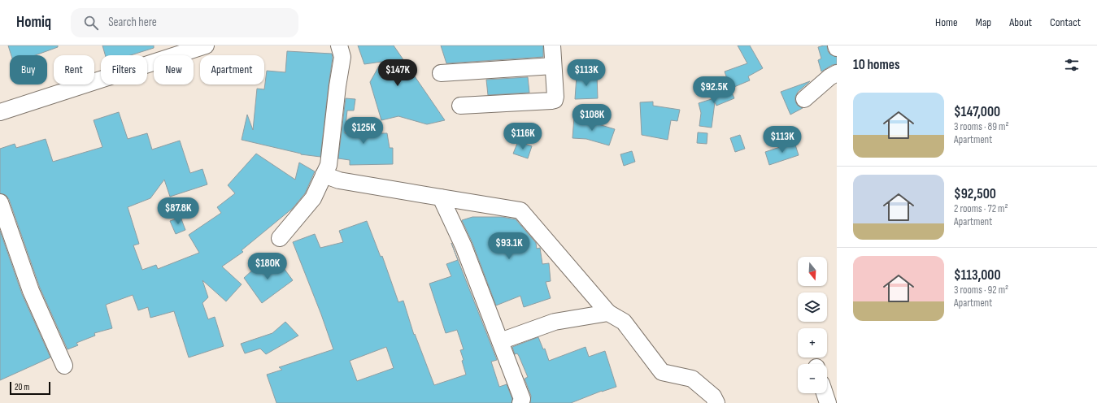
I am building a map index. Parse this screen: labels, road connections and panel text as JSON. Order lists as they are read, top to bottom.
{
  "scale_bar": "20 m",
  "north": "bottom",
  "page": {
    "header": "Homiq",
    "search": "Search here",
    "nav": [
      "Home",
      "Map",
      "About",
      "Contact"
    ],
    "heading": "10 homes",
    "chip": [
      "Buy",
      "Rent",
      "Filters",
      "New",
      "Apartment"
    ],
    "price": [
      "$147K",
      "$113K",
      "$92.5K",
      "$108K",
      "$125K",
      "$116K",
      "$113K",
      "$87.8K",
      "$93.1K",
      "$180K"
    ],
    "list": [
      {
        "name": "$147,000",
        "note": "3 rooms · 89 m² · Apartment"
      },
      {
        "name": "$92,500",
        "note": "2 rooms · 72 m² · Apartment"
      },
      {
        "name": "$113,000",
        "note": "3 rooms · 92 m² · Apartment"
      }
    ],
    "map_buttons": ["+", "−"],
    "scale": "20 m"
  }
}
